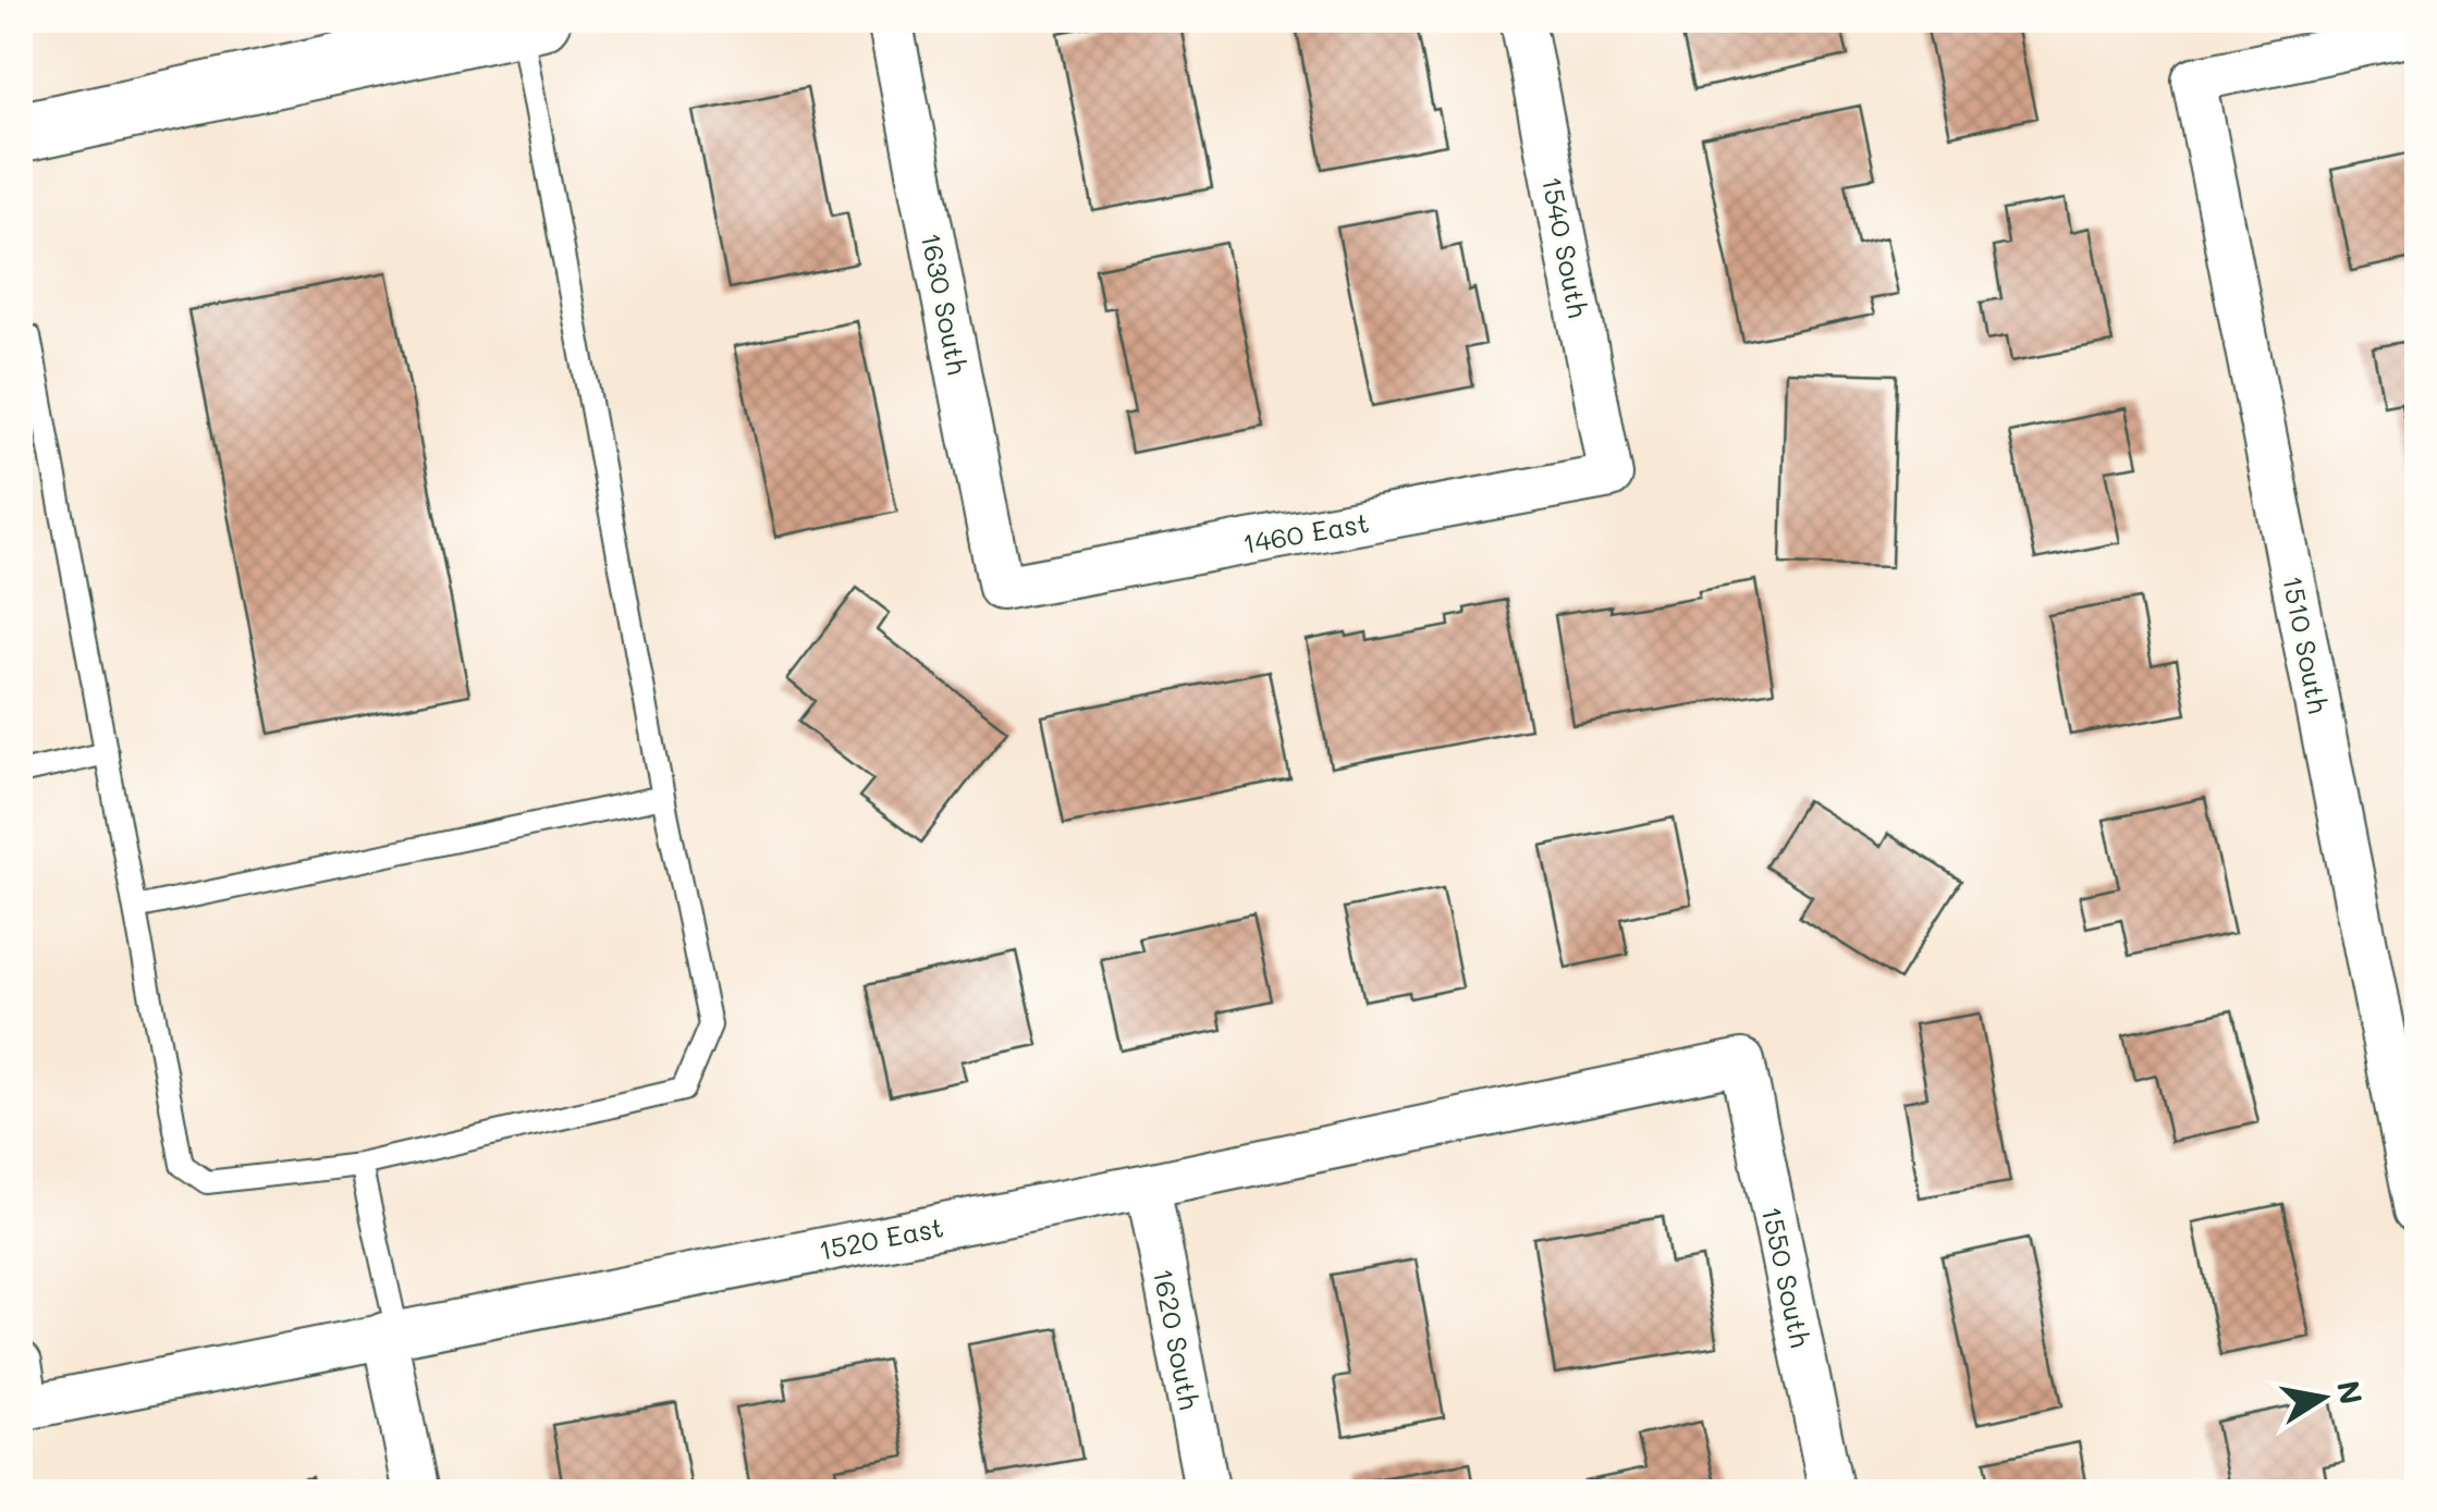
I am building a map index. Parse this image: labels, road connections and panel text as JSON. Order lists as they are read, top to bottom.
{
  "streets": {
    "street": [
      "1540 South",
      "1630 South",
      "1460 East",
      "1510 South",
      "1520 East",
      "1550 South",
      "1620 South"
    ]
  },
  "crossings": [
    ["1540 South", "1460 East"],
    ["1630 South", "1460 East"],
    ["1520 East", "1550 South"],
    ["1520 East", "1620 South"]
  ],
  "north": "right"
}
